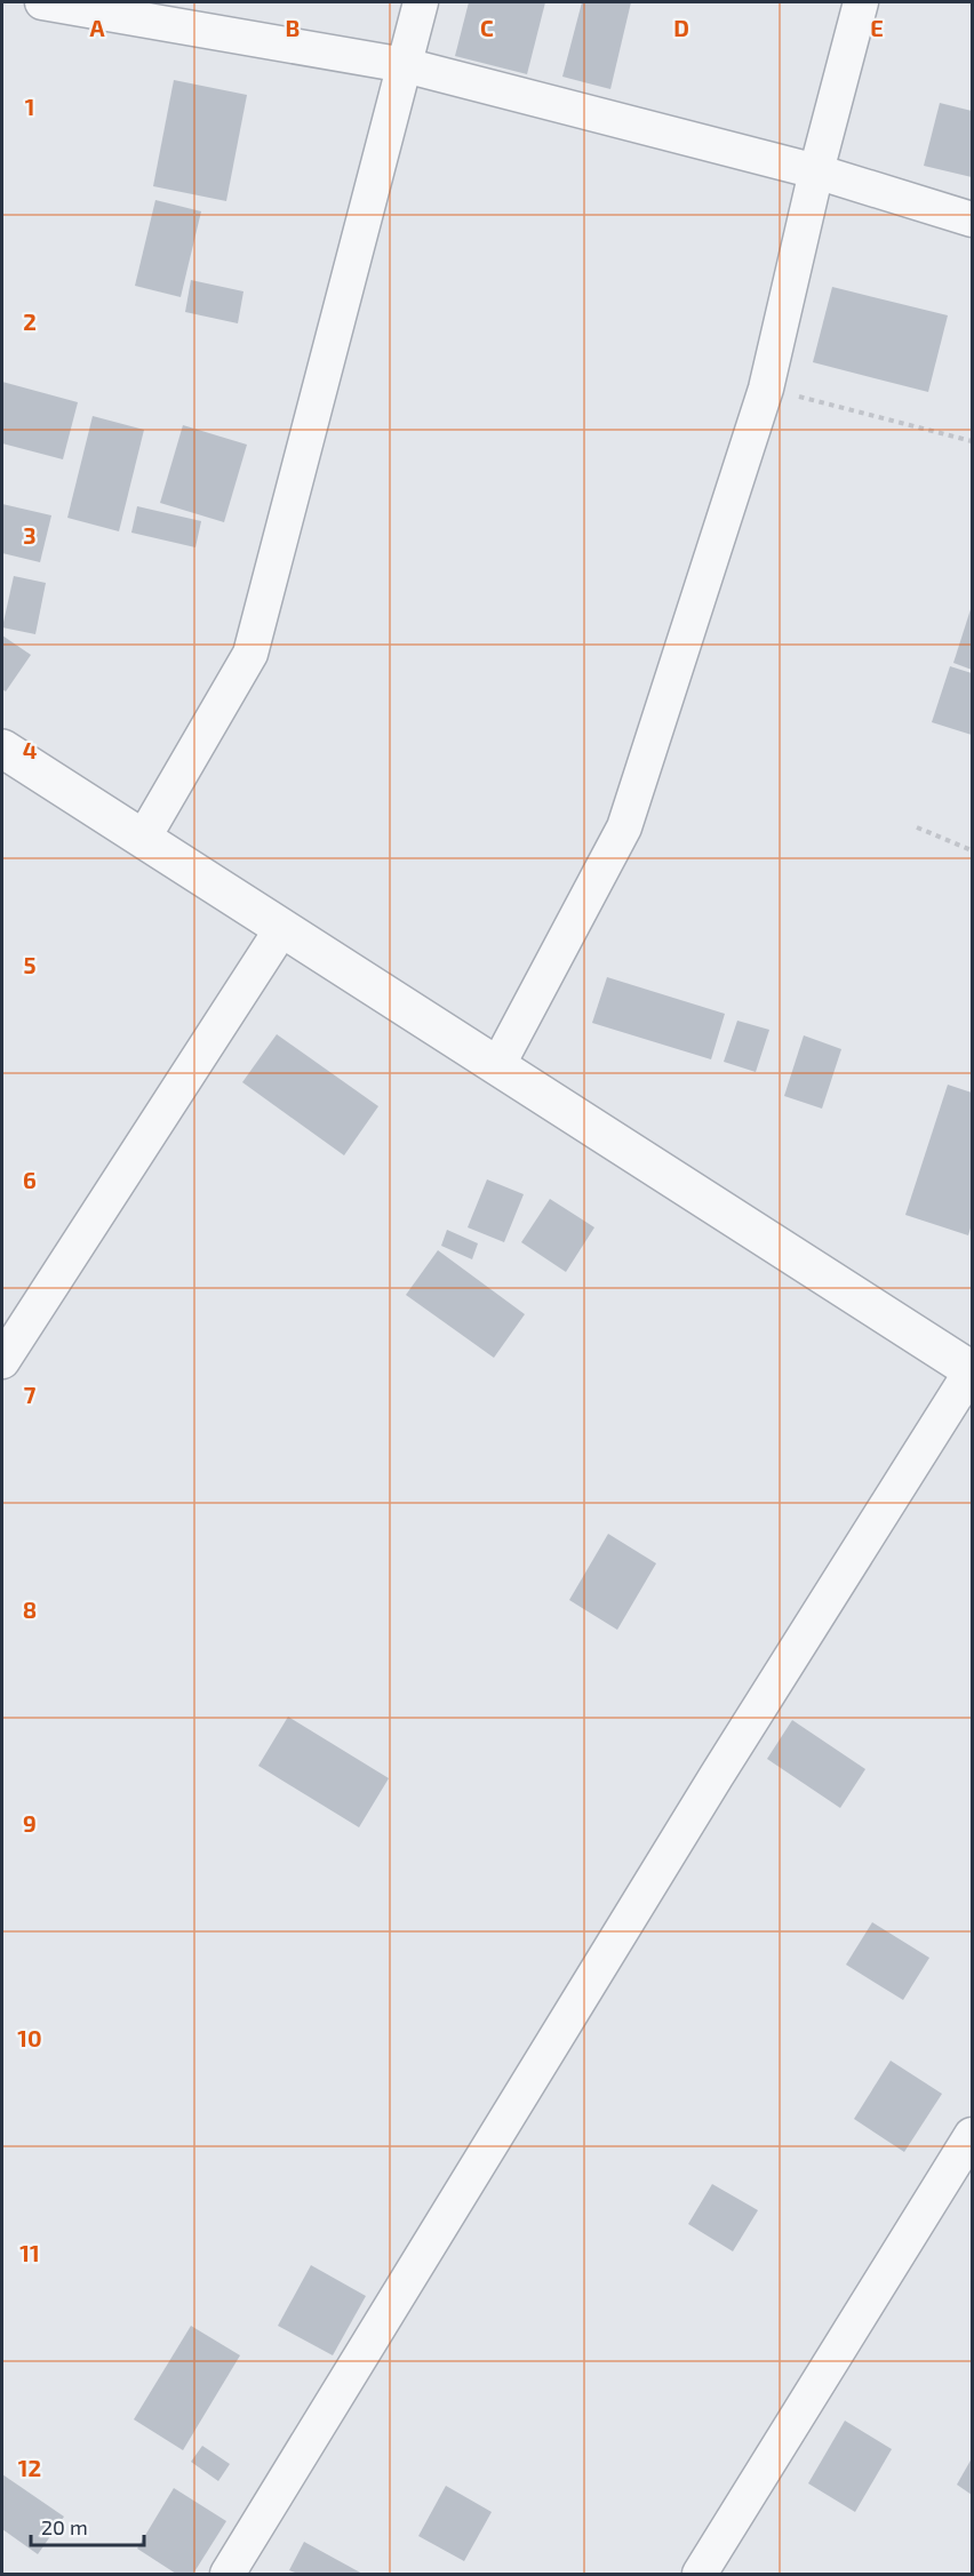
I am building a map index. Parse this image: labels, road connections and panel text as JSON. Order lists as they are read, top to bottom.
{
  "scale_bar": "20 m",
  "grid": {
    "columns": [
      "A",
      "B",
      "C",
      "D",
      "E"
    ],
    "rows": [
      "1",
      "2",
      "3",
      "4",
      "5",
      "6",
      "7",
      "8",
      "9",
      "10",
      "11",
      "12"
    ]
  }
}
